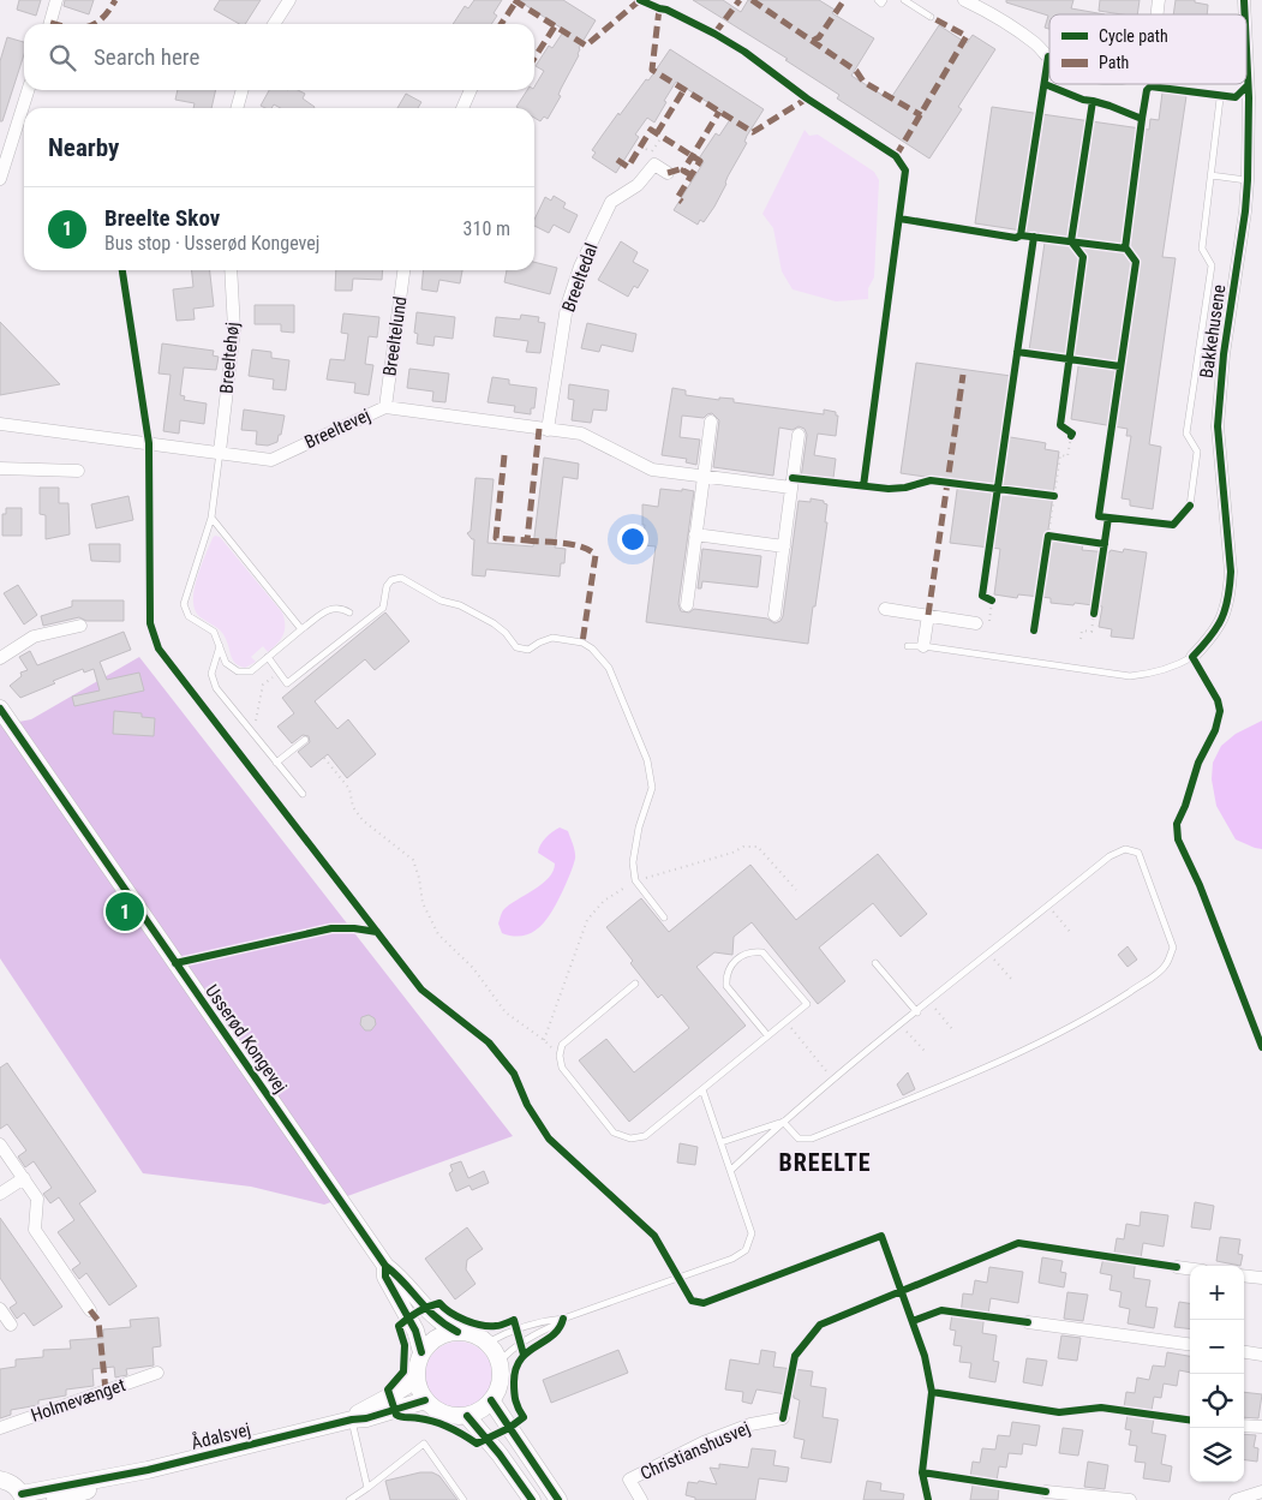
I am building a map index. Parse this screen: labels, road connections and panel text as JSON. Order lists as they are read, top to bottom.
{
  "streets": {
    "main road": ["Usserød Kongevej", "Ådalsvej"],
    "street": [
      "Breeltedal",
      "Bakkehusene",
      "Breeltelund",
      "Breeltehøj",
      "Breeltevej",
      "Holmevænget",
      "Christianshusvej"
    ]
  },
  "crossings": [
    ["Breeltedal", "Breeltevej"],
    ["Breeltelund", "Breeltevej"],
    ["Breeltehøj", "Breeltevej"],
    ["Usserød Kongevej", "Ådalsvej"]
  ],
  "districts": ["BREELTE"],
  "legend": ["Cycle path", "Path"],
  "page": {
    "search": "Search here",
    "heading": "Nearby",
    "list": [
      {
        "mark": "1",
        "name": "Breelte Skov",
        "note": "Bus stop · Usserød Kongevej",
        "value": "310 m"
      }
    ],
    "pins": "1",
    "map_buttons": ["+", "−"]
  }
}
